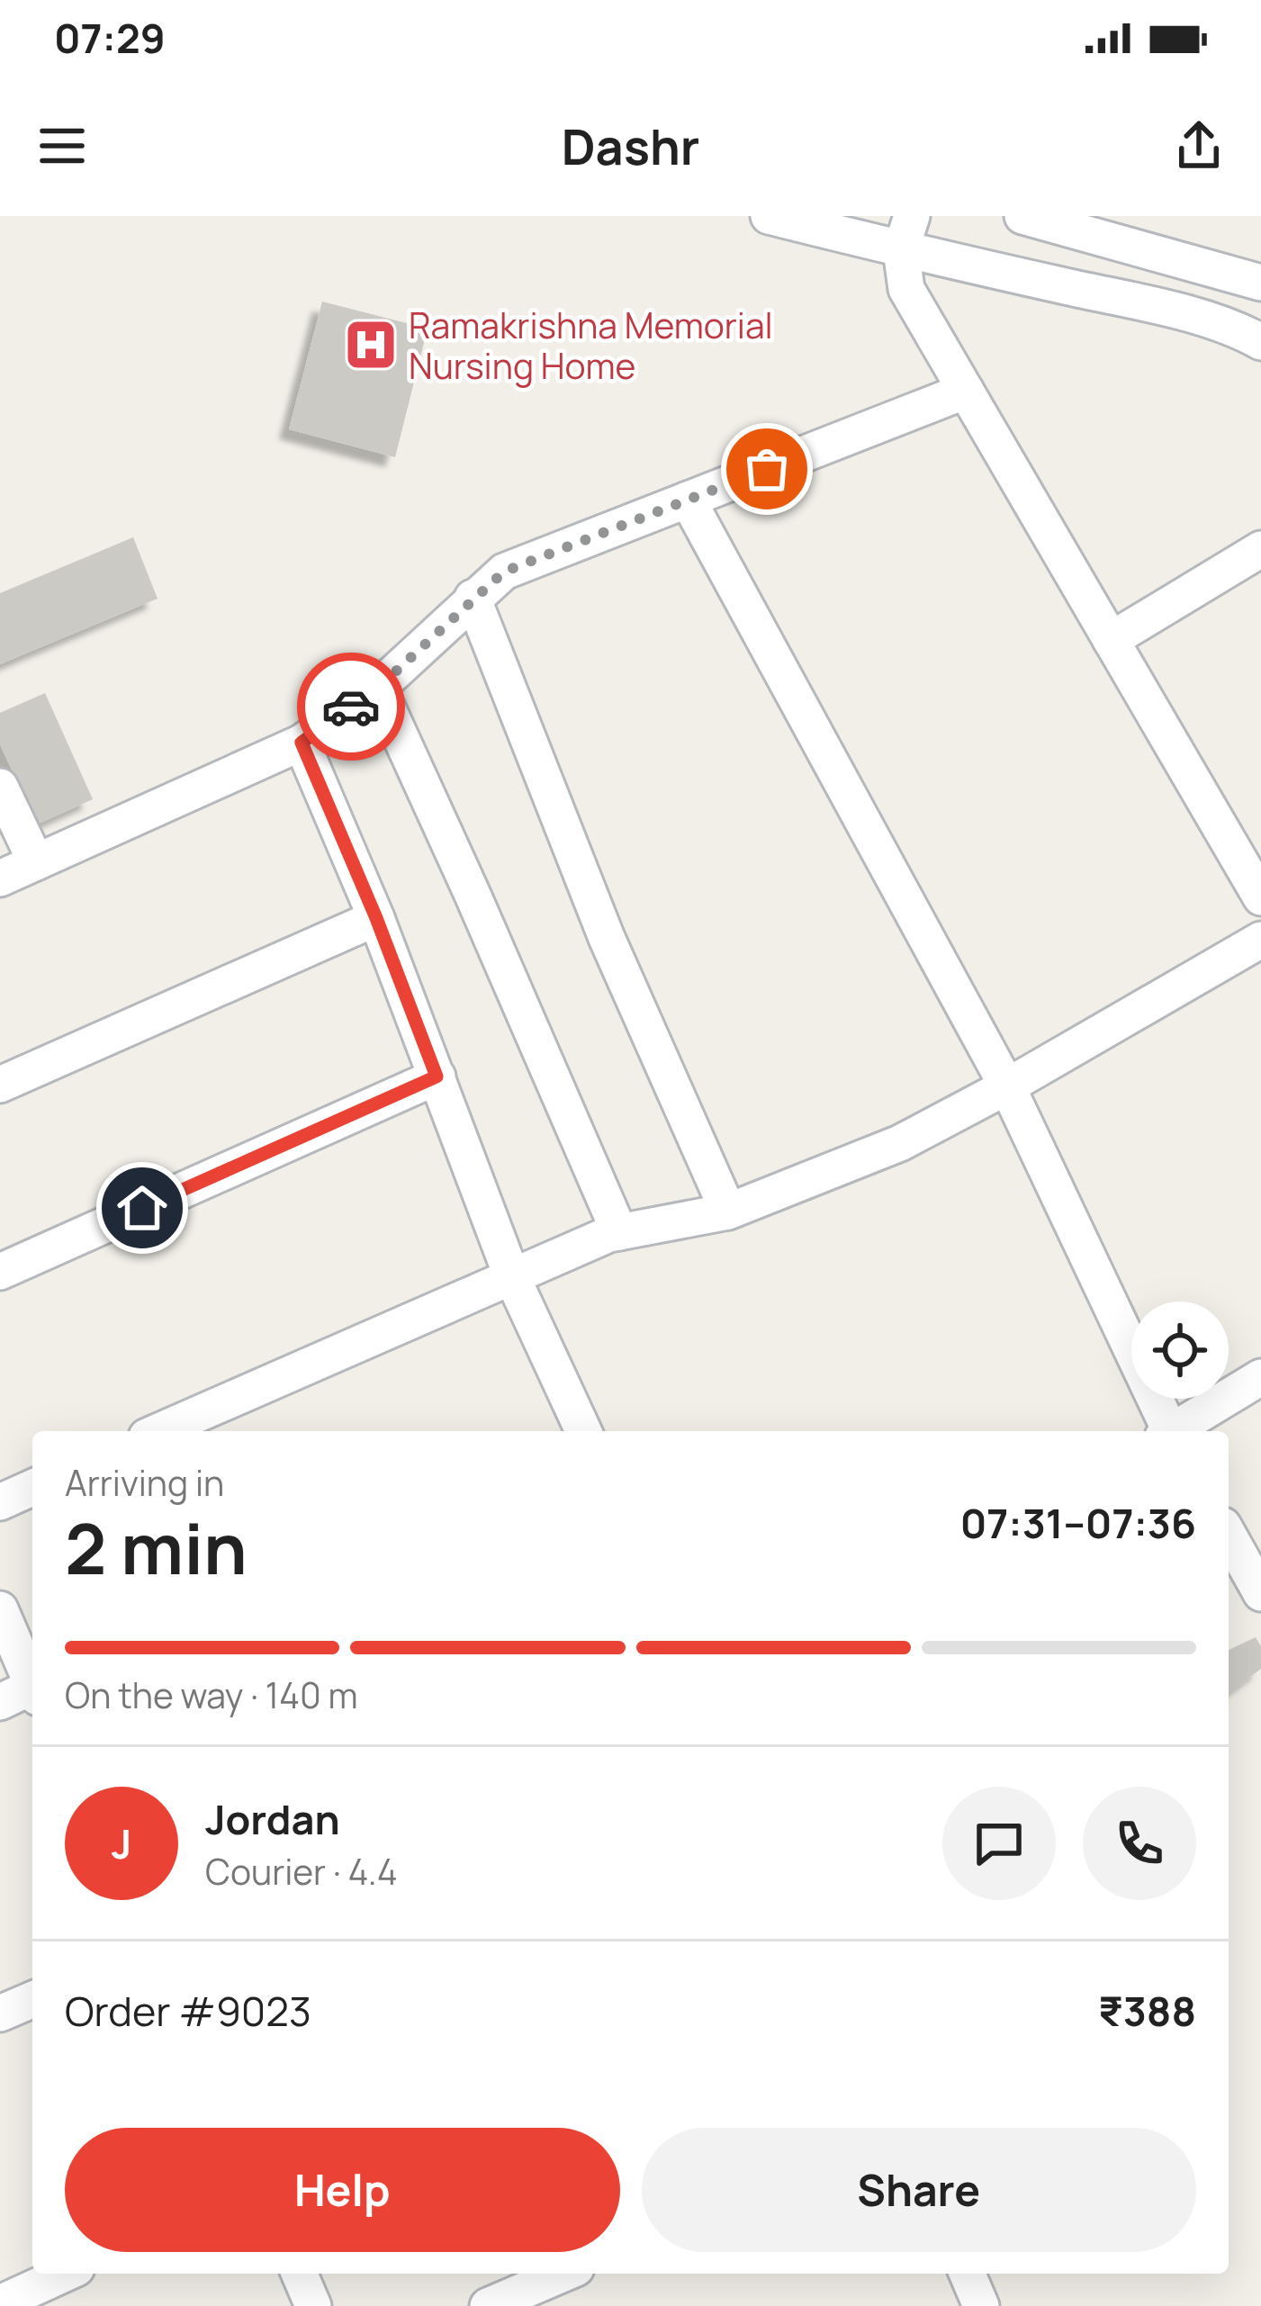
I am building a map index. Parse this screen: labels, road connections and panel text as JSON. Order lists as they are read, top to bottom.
{
  "places": {
    "hospital": ["Ramakrishna Memorial Nursing Home"]
  },
  "page": {
    "status": "07:29",
    "header": "Dashr",
    "heading": ["2 min", "Arriving in", "07:31–07:36"],
    "panel": [
      "Jordan",
      "Courier · 4.4",
      "Order #9023",
      "₹388"
    ],
    "bar": "On the way · 140 m",
    "round": "J",
    "buttons": ["Help", "Share"]
  }
}
